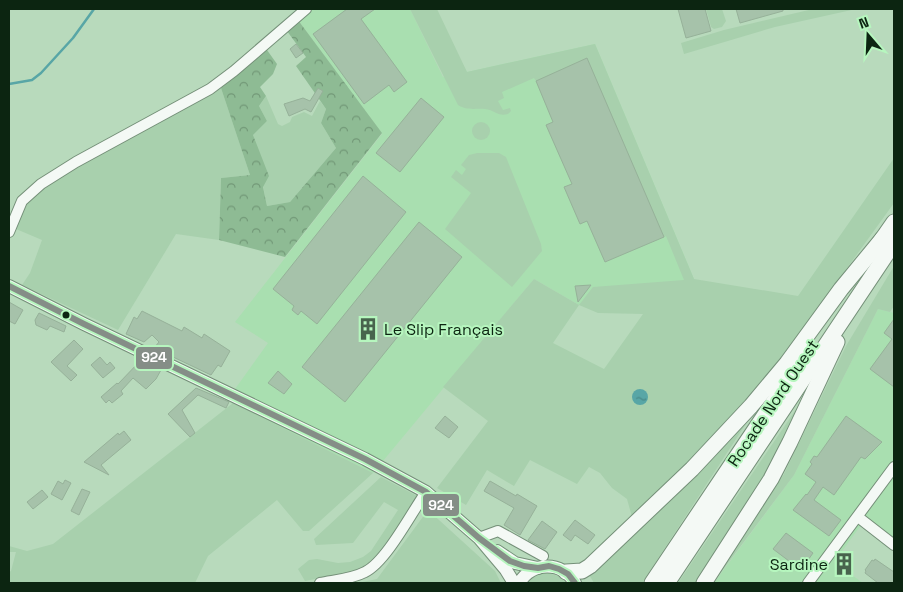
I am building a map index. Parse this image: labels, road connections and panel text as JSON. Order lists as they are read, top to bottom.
{
  "streets": {
    "highway": ["Rocade Nord Ouest"]
  },
  "places": {
    "building": ["Le Slip Français", "Sardine"]
  },
  "lines": ["transit line 924"],
  "north": "top"
}
